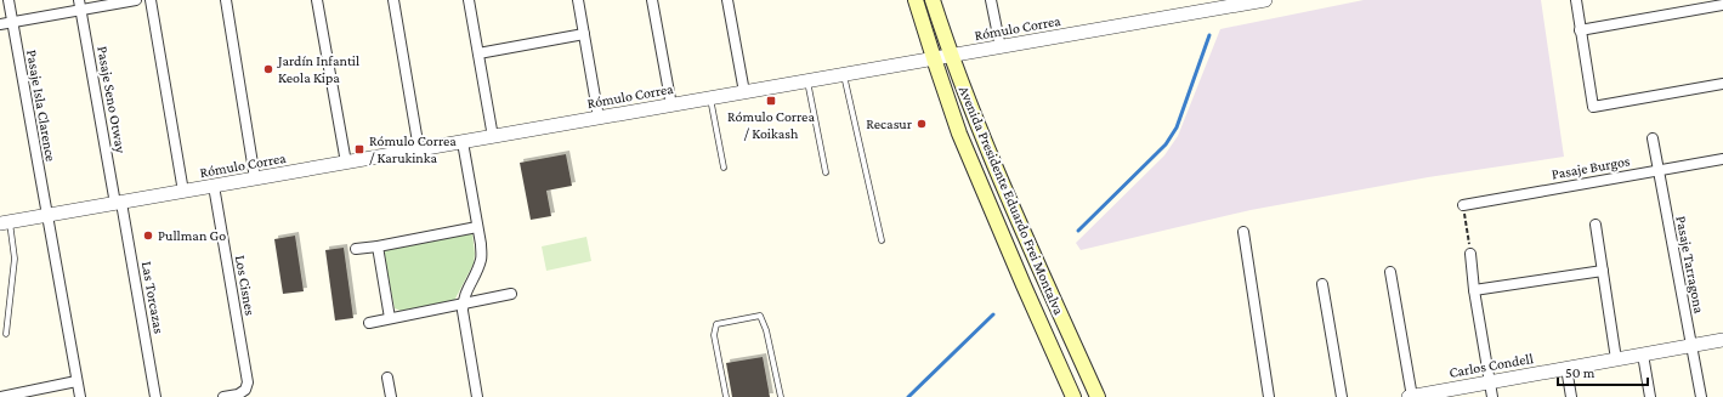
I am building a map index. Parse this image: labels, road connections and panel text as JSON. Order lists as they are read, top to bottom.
{
  "streets": {
    "main road": ["Avenida Presidente Eduardo Frei Montalva"],
    "street": [
      "Rómulo Correa",
      "Pasaje Seno Otway",
      "Pasaje Isla Clarence",
      "Pasaje Burgos",
      "Pasaje Tarragona",
      "Los Cisnes",
      "Las Torcazas",
      "Carlos Condell"
    ]
  },
  "crossings": [
    ["Rómulo Correa", "Pasaje Seno Otway"],
    ["Rómulo Correa", "Pasaje Isla Clarence"],
    ["Rómulo Correa", "Avenida Presidente Eduardo Frei Montalva"],
    ["Rómulo Correa", "Los Cisnes"],
    ["Rómulo Correa", "Las Torcazas"],
    ["Pasaje Seno Otway", "Las Torcazas"],
    ["Pasaje Burgos", "Pasaje Tarragona"],
    ["Pasaje Tarragona", "Carlos Condell"]
  ],
  "places": {
    "other": ["Jardín Infantil Keola Kipa", "Recasur", "Pullman Go"],
    "transit": ["Rómulo Correa / Koikash", "Rómulo Correa / Karukinka"]
  },
  "scale_bar": "50 m"
}
